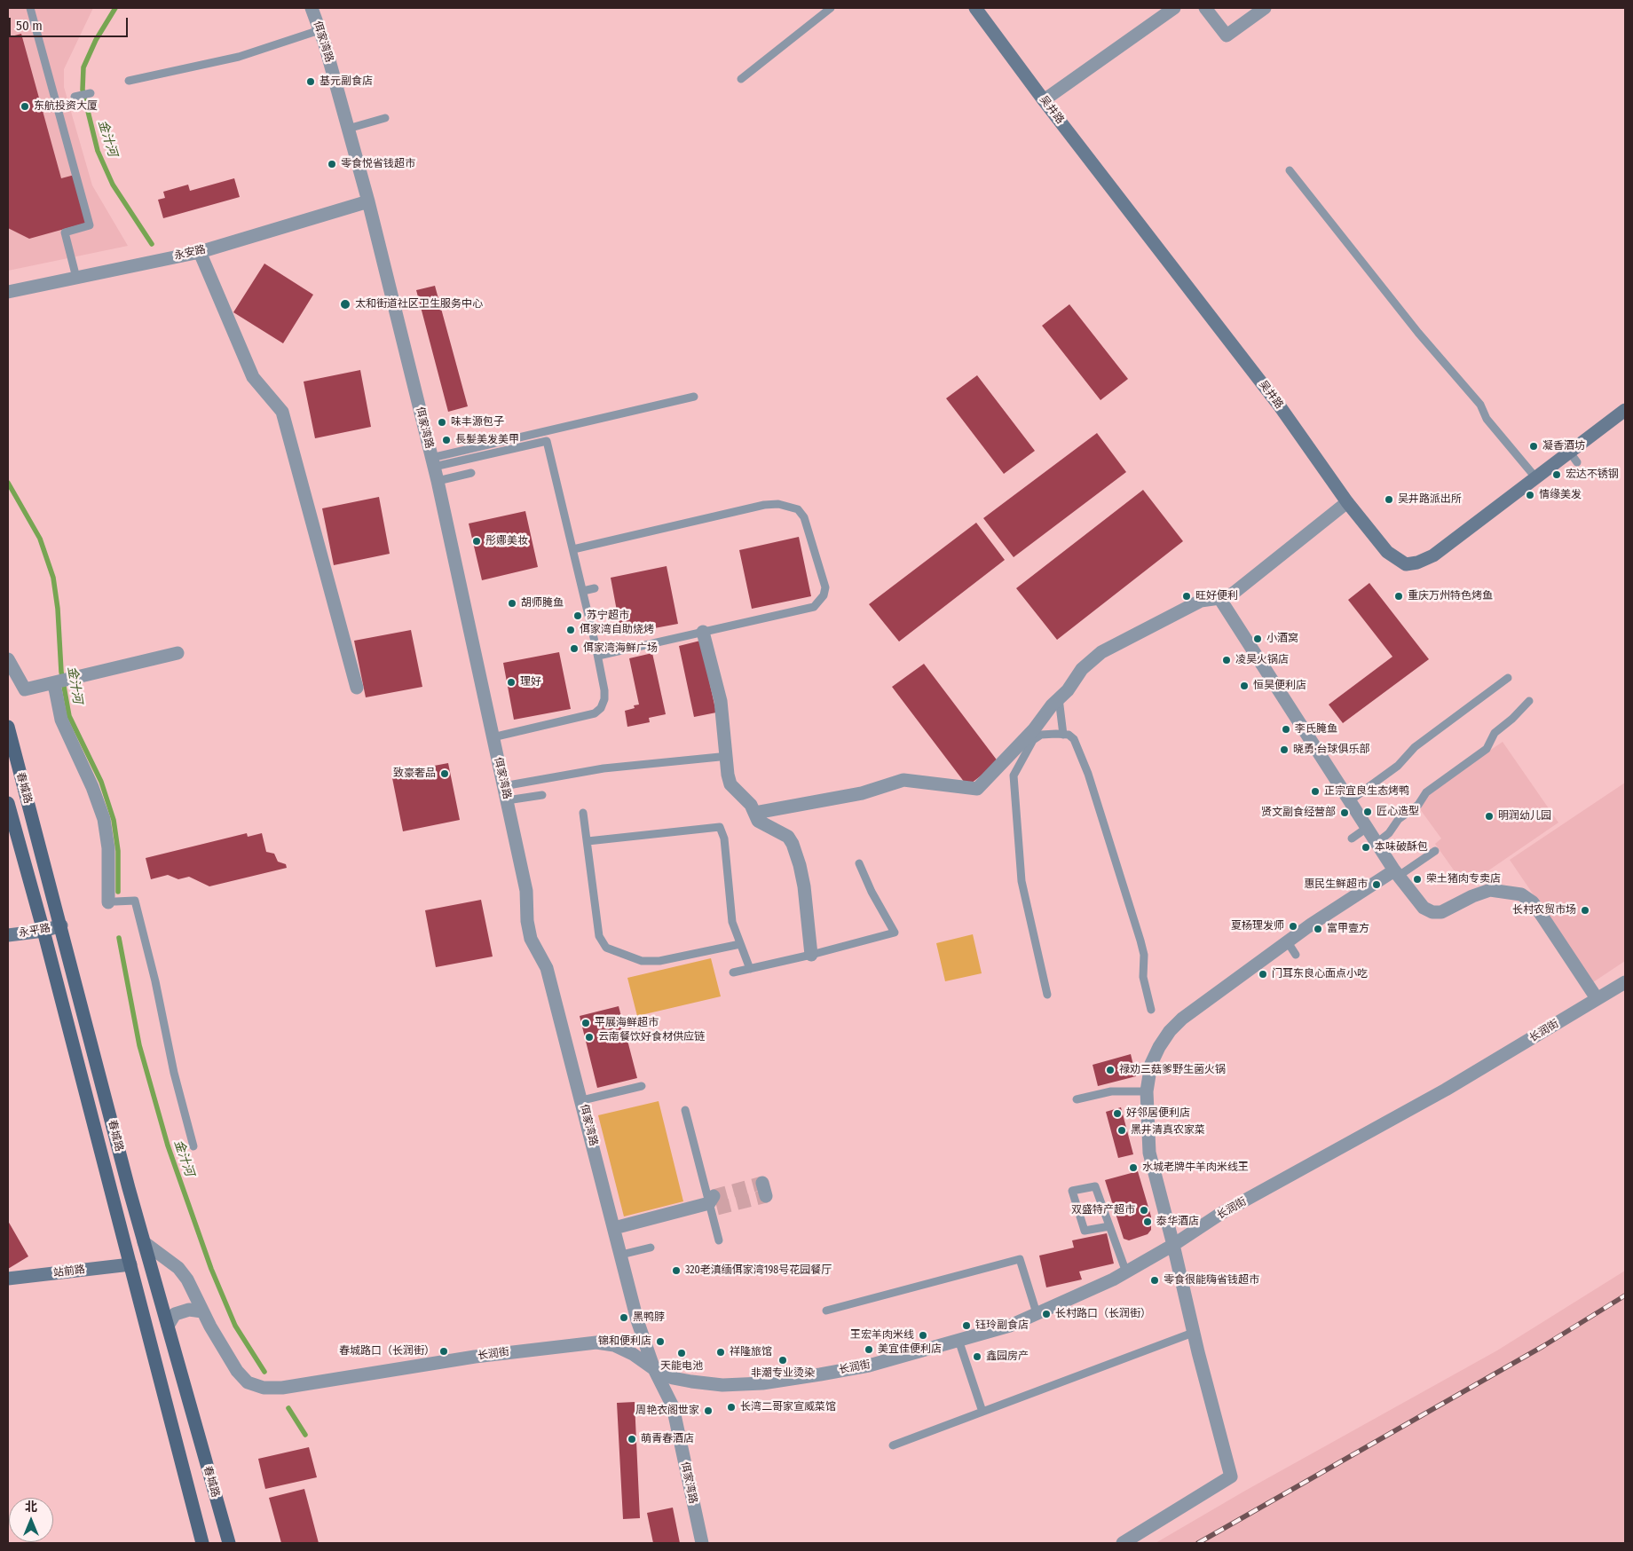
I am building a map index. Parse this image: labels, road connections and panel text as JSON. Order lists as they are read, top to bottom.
{
  "streets": {
    "main road": ["春城路"],
    "street": [
      "佴家湾路",
      "吴井路",
      "永安路",
      "永平路",
      "长润街",
      "站前路"
    ]
  },
  "crossings": [
    ["佴家湾路", "永安路"],
    ["佴家湾路", "长润街"],
    ["春城路", "永平路"],
    ["春城路", "长润街"],
    ["春城路", "站前路"]
  ],
  "water": ["金汁河"],
  "places": [
    "基元副食店",
    "东航投资大厦",
    "零食悦省钱超市",
    "太和街道社区卫生服务中心",
    "味丰源包子",
    "長髪美发美甲",
    "凝香酒坊",
    "宏达不锈钢",
    "情缘美发",
    "吴井路派出所",
    "彤娜美妆",
    "旺好便利",
    "重庆万州特色烤鱼",
    "胡师腌鱼",
    "苏宁超市",
    "佴家湾自助烧烤",
    "小酒窝",
    "佴家湾海鲜广场",
    "凌昊火锅店",
    "理好",
    "恒昊便利店",
    "李氏腌鱼",
    "晓勇·台球俱乐部",
    "致豪奢品",
    "正宗宜良生态烤鸭",
    "匠心造型",
    "贤文副食经营部",
    "明润幼儿园",
    "本味破酥包",
    "荣土猪肉专卖店",
    "惠民生鲜超市",
    "长村农贸市场",
    "夏杨理发师",
    "富甲壹方",
    "门耳东良心面点小吃",
    "平展海鲜超市",
    "云南餐饮好食材供应链",
    "禄劝三菇爹野生菌火锅",
    "好邻居便利店",
    "黑井清真农家菜",
    "水城老牌牛羊肉米线王",
    "双盛特产超市",
    "泰华酒店",
    "320老滇缅佴家湾198号花园餐厅",
    "零食很能嗨省钱超市",
    "长村路口（长润街）",
    "黑鸭脖",
    "钰玲副食店",
    "王宏羊肉米线",
    "锦和便利店",
    "美宜佳便利店",
    "春城路口（长润街）",
    "祥隆旅馆",
    "天能电池",
    "鑫园房产",
    "非潮专业烫染",
    "长湾二哥家宣威菜馆",
    "周艳衣阁世家",
    "萌青春酒店"
  ],
  "scale_bar": "50 m",
  "north": "top"
}
